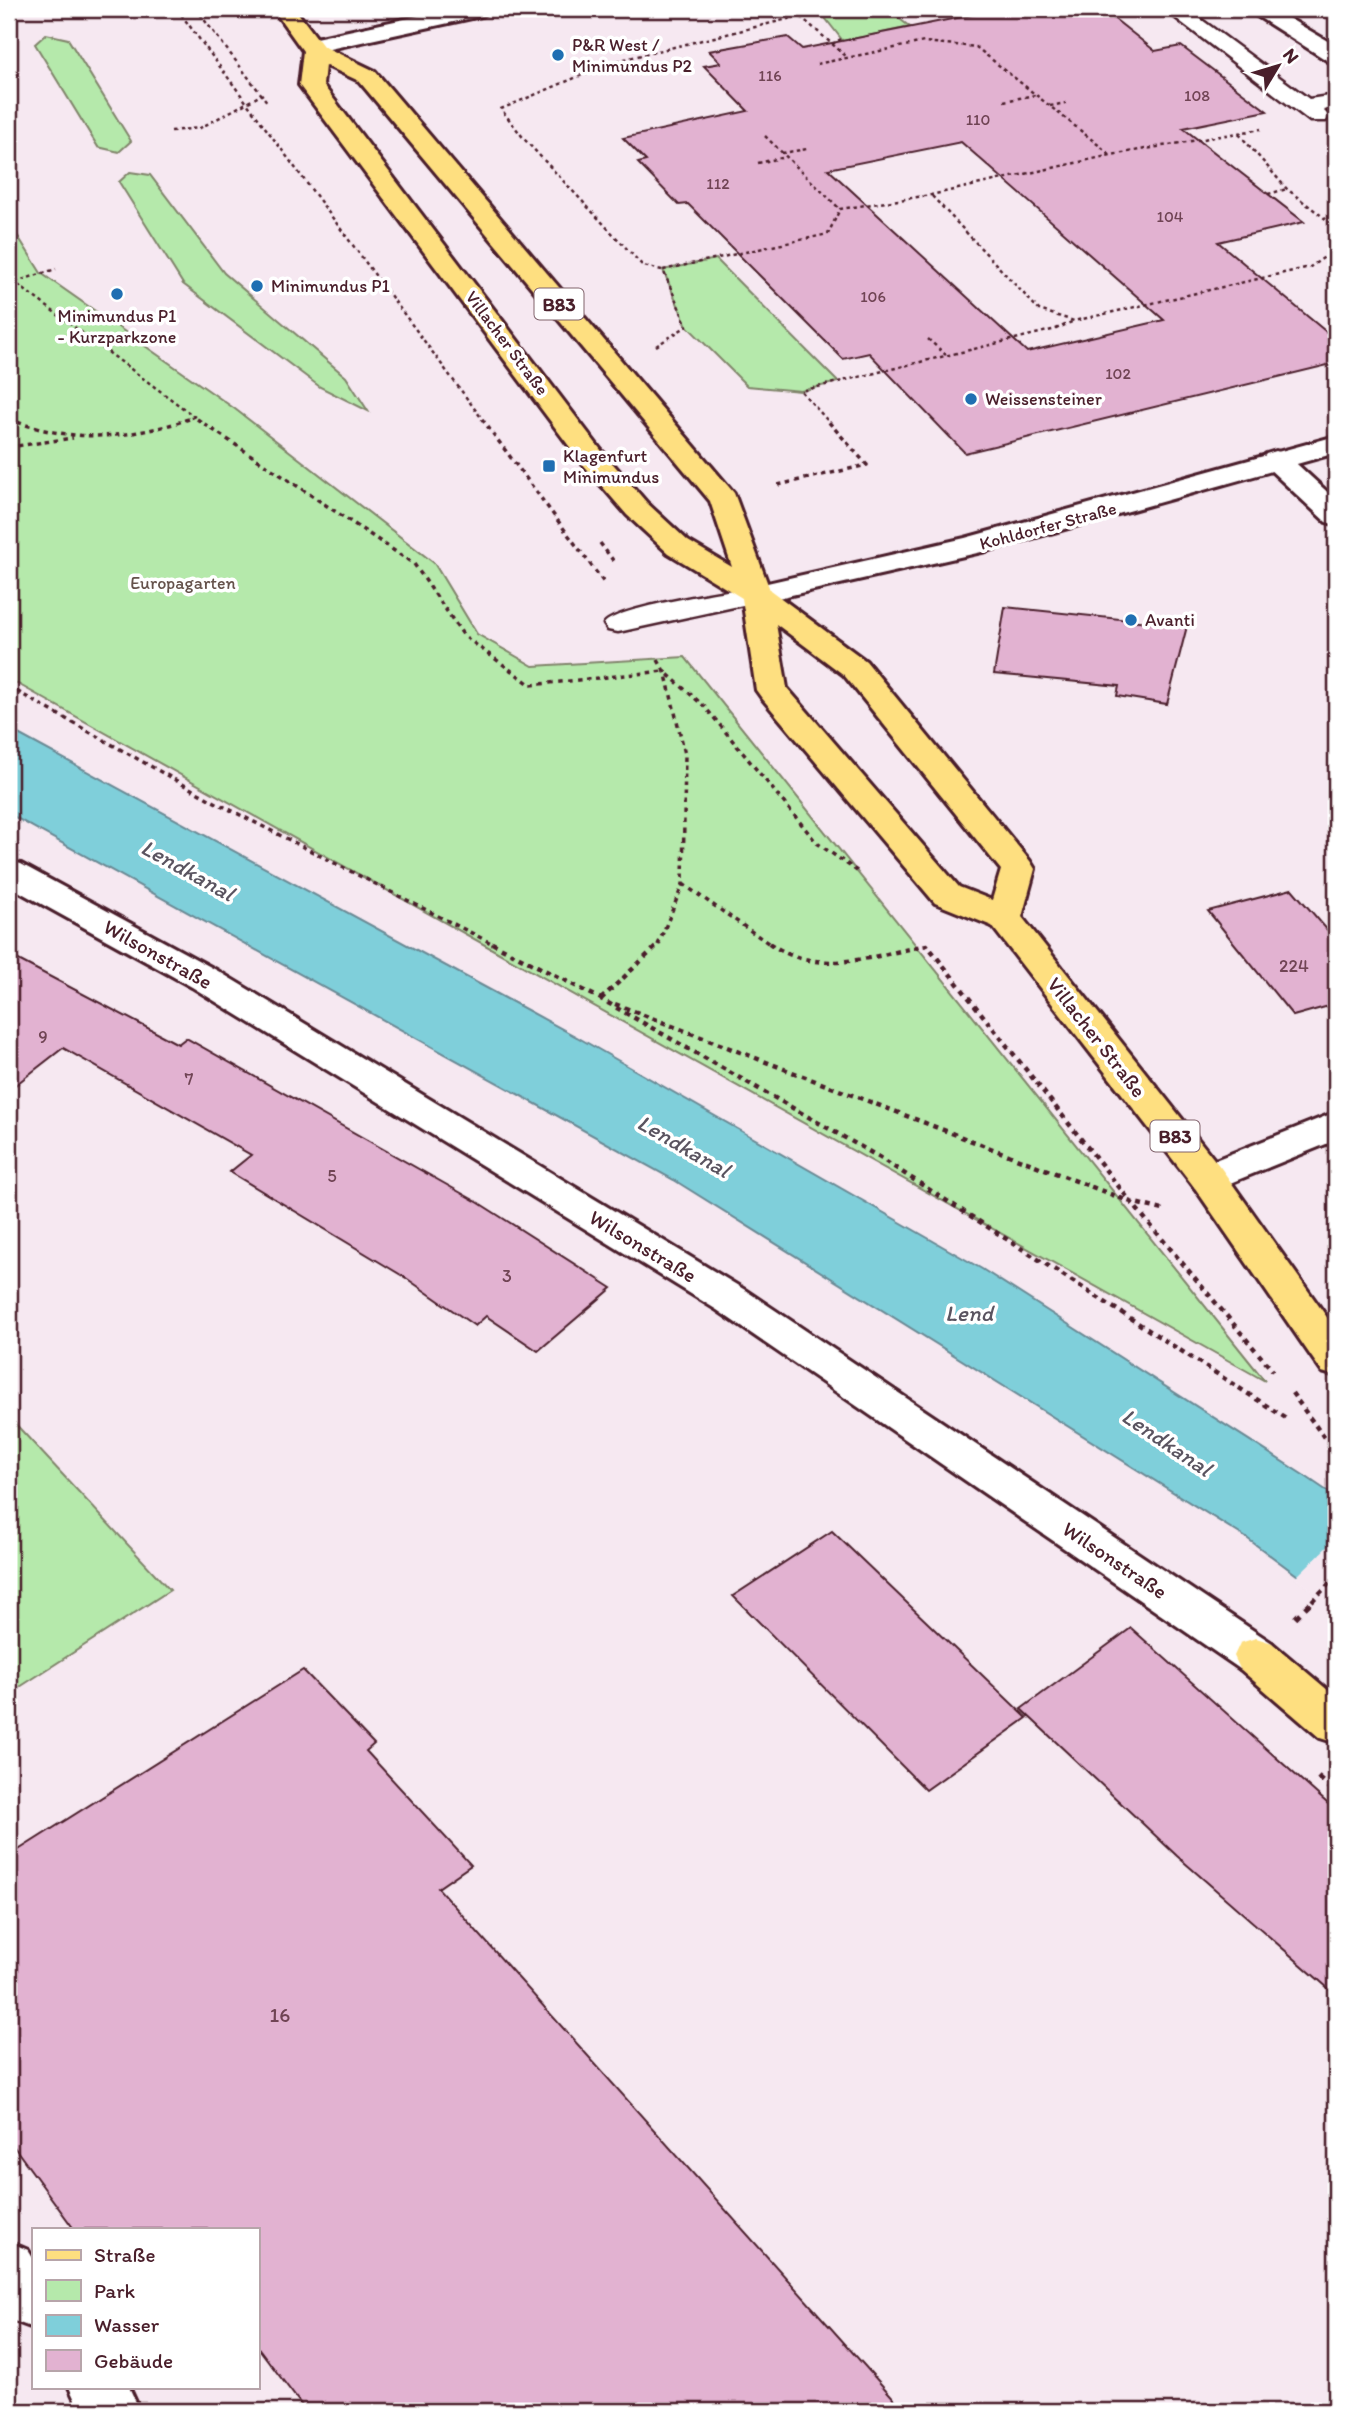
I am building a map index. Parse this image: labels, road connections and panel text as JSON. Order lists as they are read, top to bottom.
{
  "streets": {
    "main road": ["B83", "Villacher Straße"],
    "street": ["Kohldorfer Straße", "Wilsonstraße"]
  },
  "crossings": [
    ["Villacher Straße", "Kohldorfer Straße"]
  ],
  "water": ["Lendkanal", "Lend"],
  "parks": ["Europagarten"],
  "places": {
    "other": [
      "P&R West / Minimundus P2",
      "Minimundus P1",
      "Minimundus P1 - Kurzparkzone",
      "Weissensteiner",
      "Avanti"
    ],
    "transit": ["Klagenfurt Minimundus"]
  },
  "house_numbers": [
    "116",
    "108",
    "110",
    "112",
    "104",
    "106",
    "102",
    "224",
    "9",
    "7",
    "5",
    "3",
    "16"
  ],
  "legend": [
    "Straße",
    "Park",
    "Wasser",
    "Gebäude"
  ],
  "north": "top right"
}
